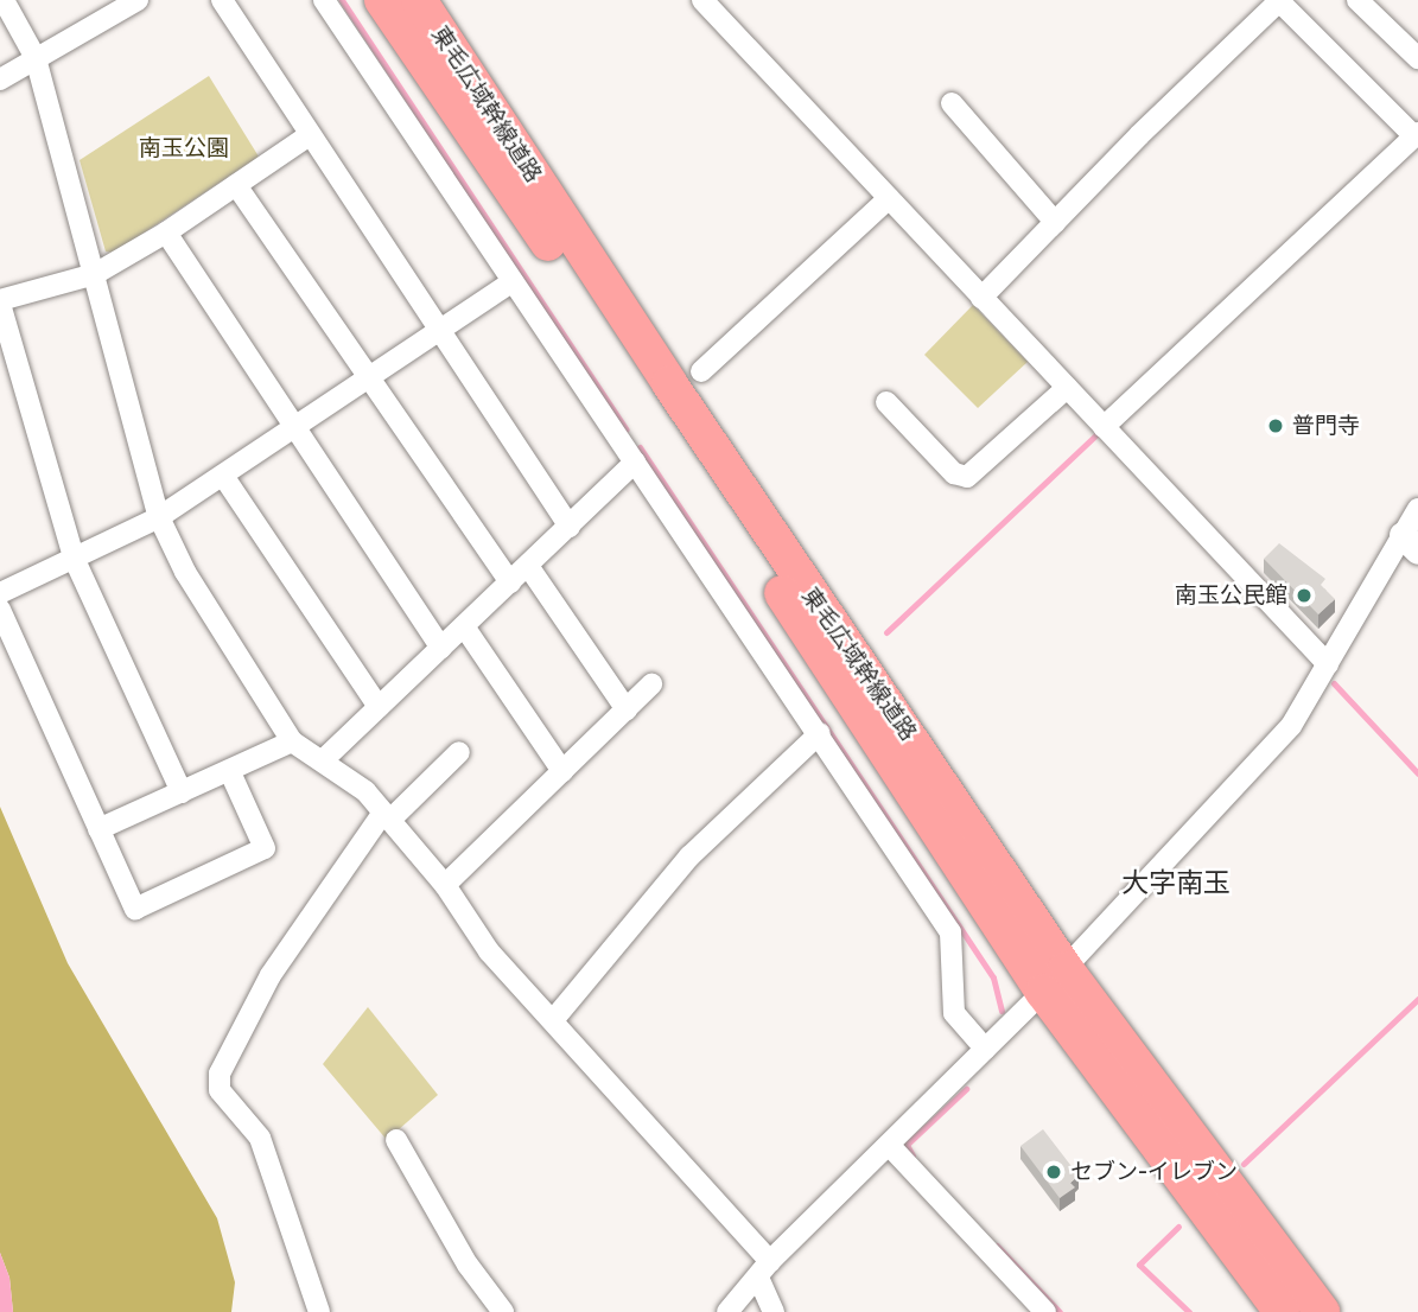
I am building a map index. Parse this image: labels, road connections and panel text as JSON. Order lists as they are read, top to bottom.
{
  "streets": {
    "highway": ["東毛広域幹線道路"]
  },
  "districts": ["大字南玉"],
  "parks": ["南玉公園"],
  "places": ["普門寺", "南玉公民館", "セブン-イレブン"]
}
